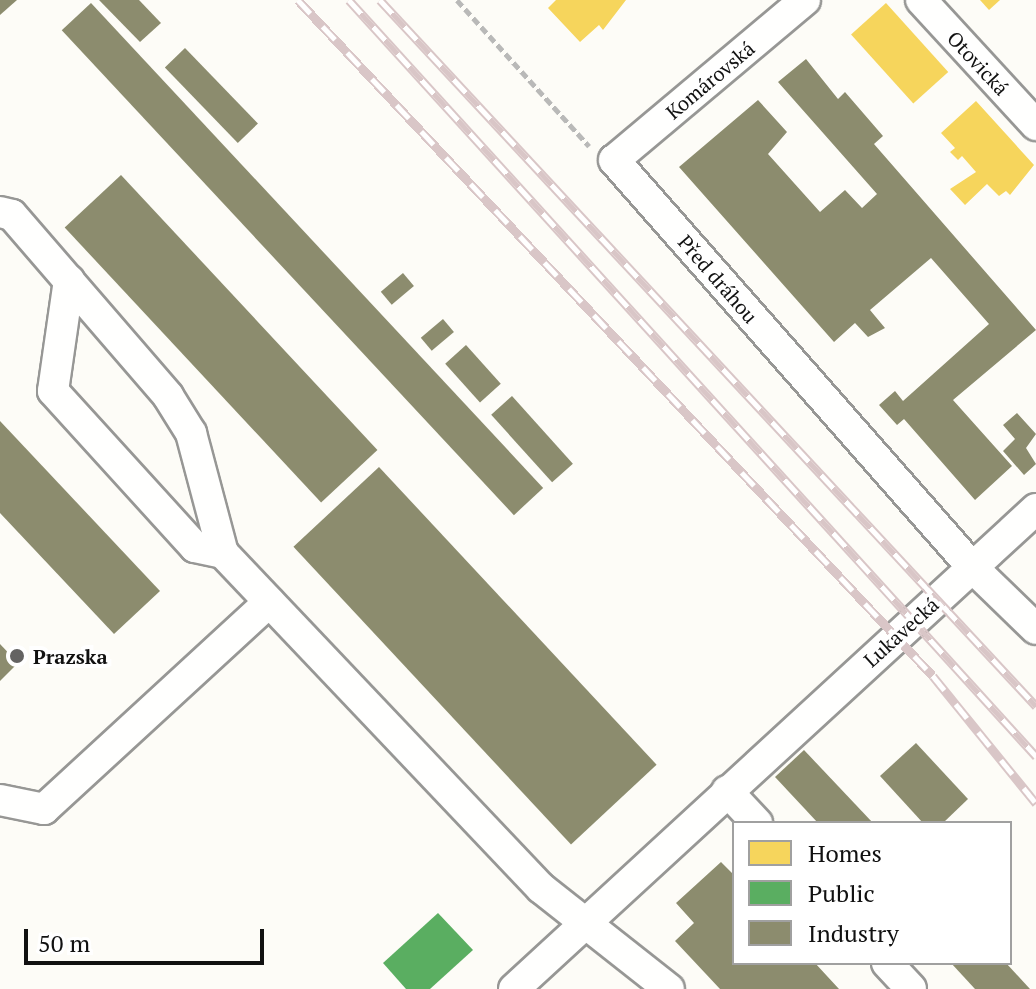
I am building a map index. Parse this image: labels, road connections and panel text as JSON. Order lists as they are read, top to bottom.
{
  "streets": {
    "street": [
      "Otovická",
      "Komárovská",
      "Před dráhou",
      "Lukavecká"
    ]
  },
  "crossings": [
    ["Komárovská", "Před dráhou"],
    ["Před dráhou", "Lukavecká"]
  ],
  "places": ["Prazska"],
  "legend": ["Homes", "Public", "Industry"],
  "scale_bar": "50 m"
}
